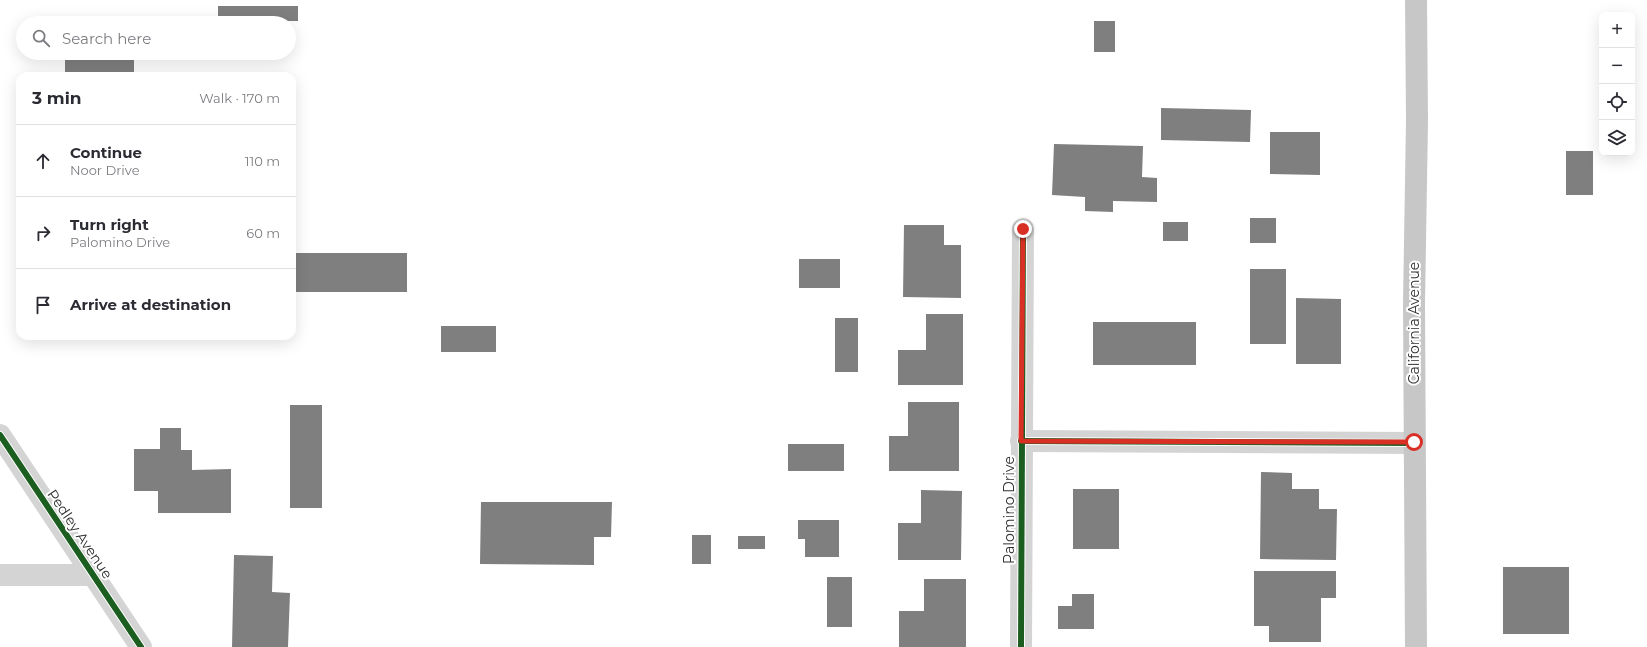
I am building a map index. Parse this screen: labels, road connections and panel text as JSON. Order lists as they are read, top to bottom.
{
  "streets": {
    "main road": ["California Avenue"],
    "street": ["Palomino Drive", "Pedley Avenue"]
  },
  "page": {
    "map_buttons": ["+", "−"],
    "search": "Search here",
    "heading": ["3 min", "Walk · 170 m"],
    "list": [
      ["Continue", "Noor Drive", "110 m"],
      ["Turn right", "Palomino Drive", "60 m"],
      "Arrive at destination"
    ]
  }
}
